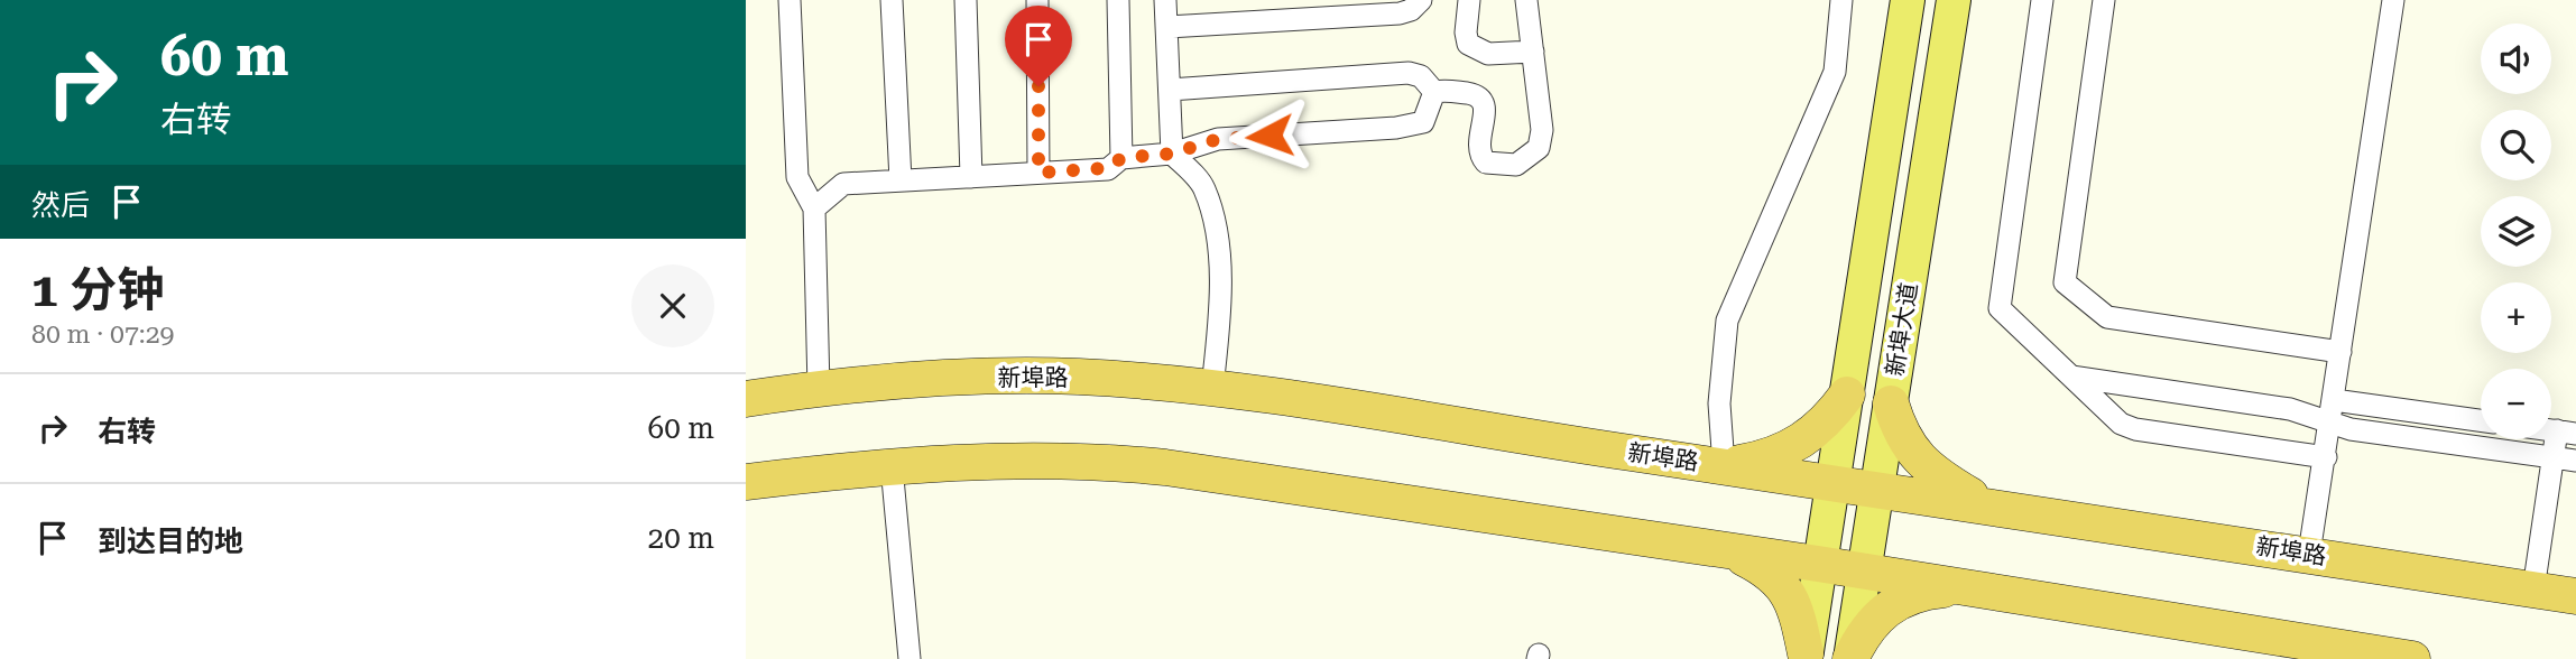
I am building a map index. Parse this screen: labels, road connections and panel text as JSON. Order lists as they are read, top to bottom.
{
  "streets": {
    "highway": ["新埠路"],
    "main road": ["新埠大道"]
  },
  "crossings": [
    ["新埠大道", "新埠路"]
  ],
  "page": {
    "turn": ["60 m", "右转"],
    "map_buttons": ["+", "−"],
    "then": "然后",
    "heading": ["1 分钟", "80 m · 07:29"],
    "list": [
      {
        "name": "右转",
        "value": "60 m"
      },
      {
        "name": "到达目的地",
        "value": "20 m"
      }
    ]
  }
}
